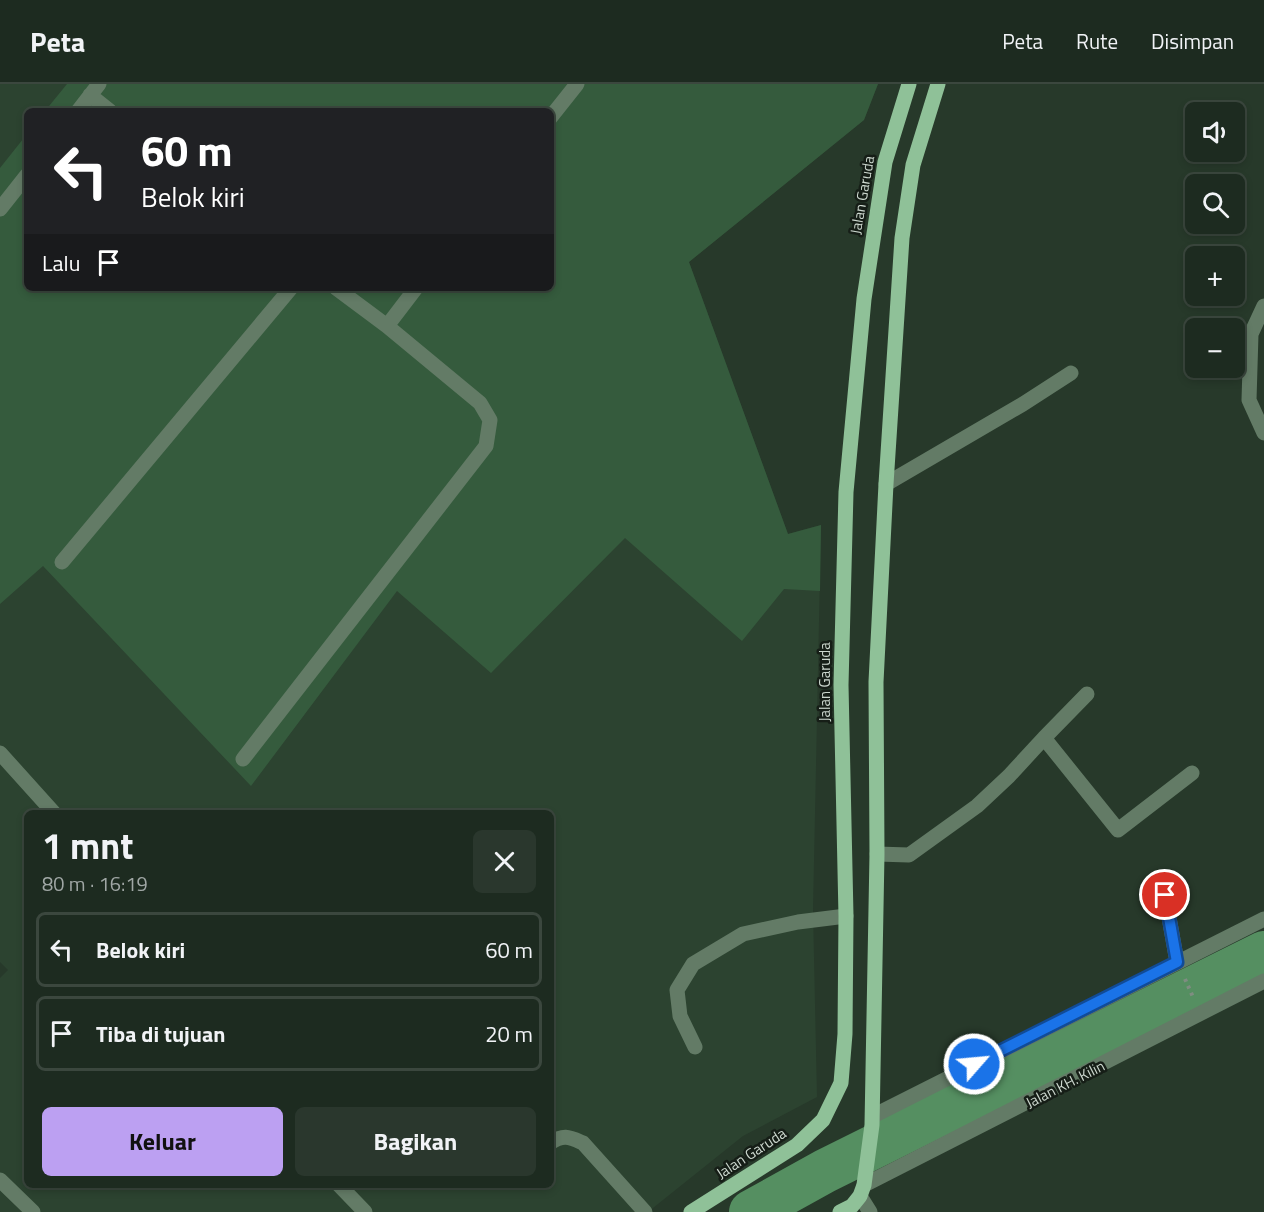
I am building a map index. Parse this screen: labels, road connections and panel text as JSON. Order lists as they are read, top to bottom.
{
  "streets": {
    "main road": ["Jalan Garuda"],
    "street": ["Jalan KH. Kilin"]
  },
  "page": {
    "header": "Peta",
    "nav": ["Peta", "Rute", "Disimpan"],
    "map_buttons": ["+", "−"],
    "turn": ["60 m", "Belok kiri"],
    "then": "Lalu",
    "heading": ["1 mnt", "80 m · 16:19"],
    "list": [
      {
        "name": "Belok kiri",
        "value": "60 m"
      },
      {
        "name": "Tiba di tujuan",
        "value": "20 m"
      }
    ],
    "buttons": ["Keluar", "Bagikan"]
  }
}
